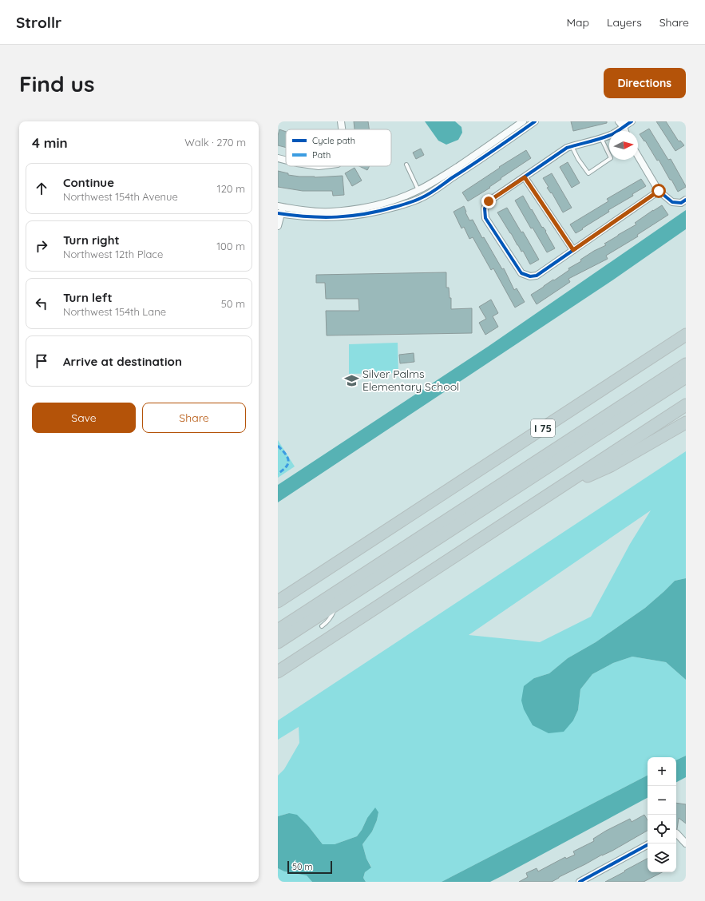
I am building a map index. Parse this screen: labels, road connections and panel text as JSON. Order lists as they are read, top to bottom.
{
  "streets": {
    "highway": ["I 75"]
  },
  "places": {
    "school or university": ["Silver Palms Elementary School"]
  },
  "legend": ["Cycle path", "Path"],
  "scale_bar": "50 m",
  "north": "right",
  "page": {
    "header": "Strollr",
    "nav": ["Map", "Layers", "Share"],
    "buttons": [
      "Directions",
      ["Save", "Share"]
    ],
    "title": "Find us",
    "heading": ["4 min", "Walk · 270 m"],
    "list": [
      ["Continue", "Northwest 154th Avenue", "120 m"],
      ["Turn right", "Northwest 12th Place", "100 m"],
      ["Turn left", "Northwest 154th Lane", "50 m"],
      "Arrive at destination"
    ],
    "map_buttons": ["+", "−"],
    "scale": "50 m"
  }
}
